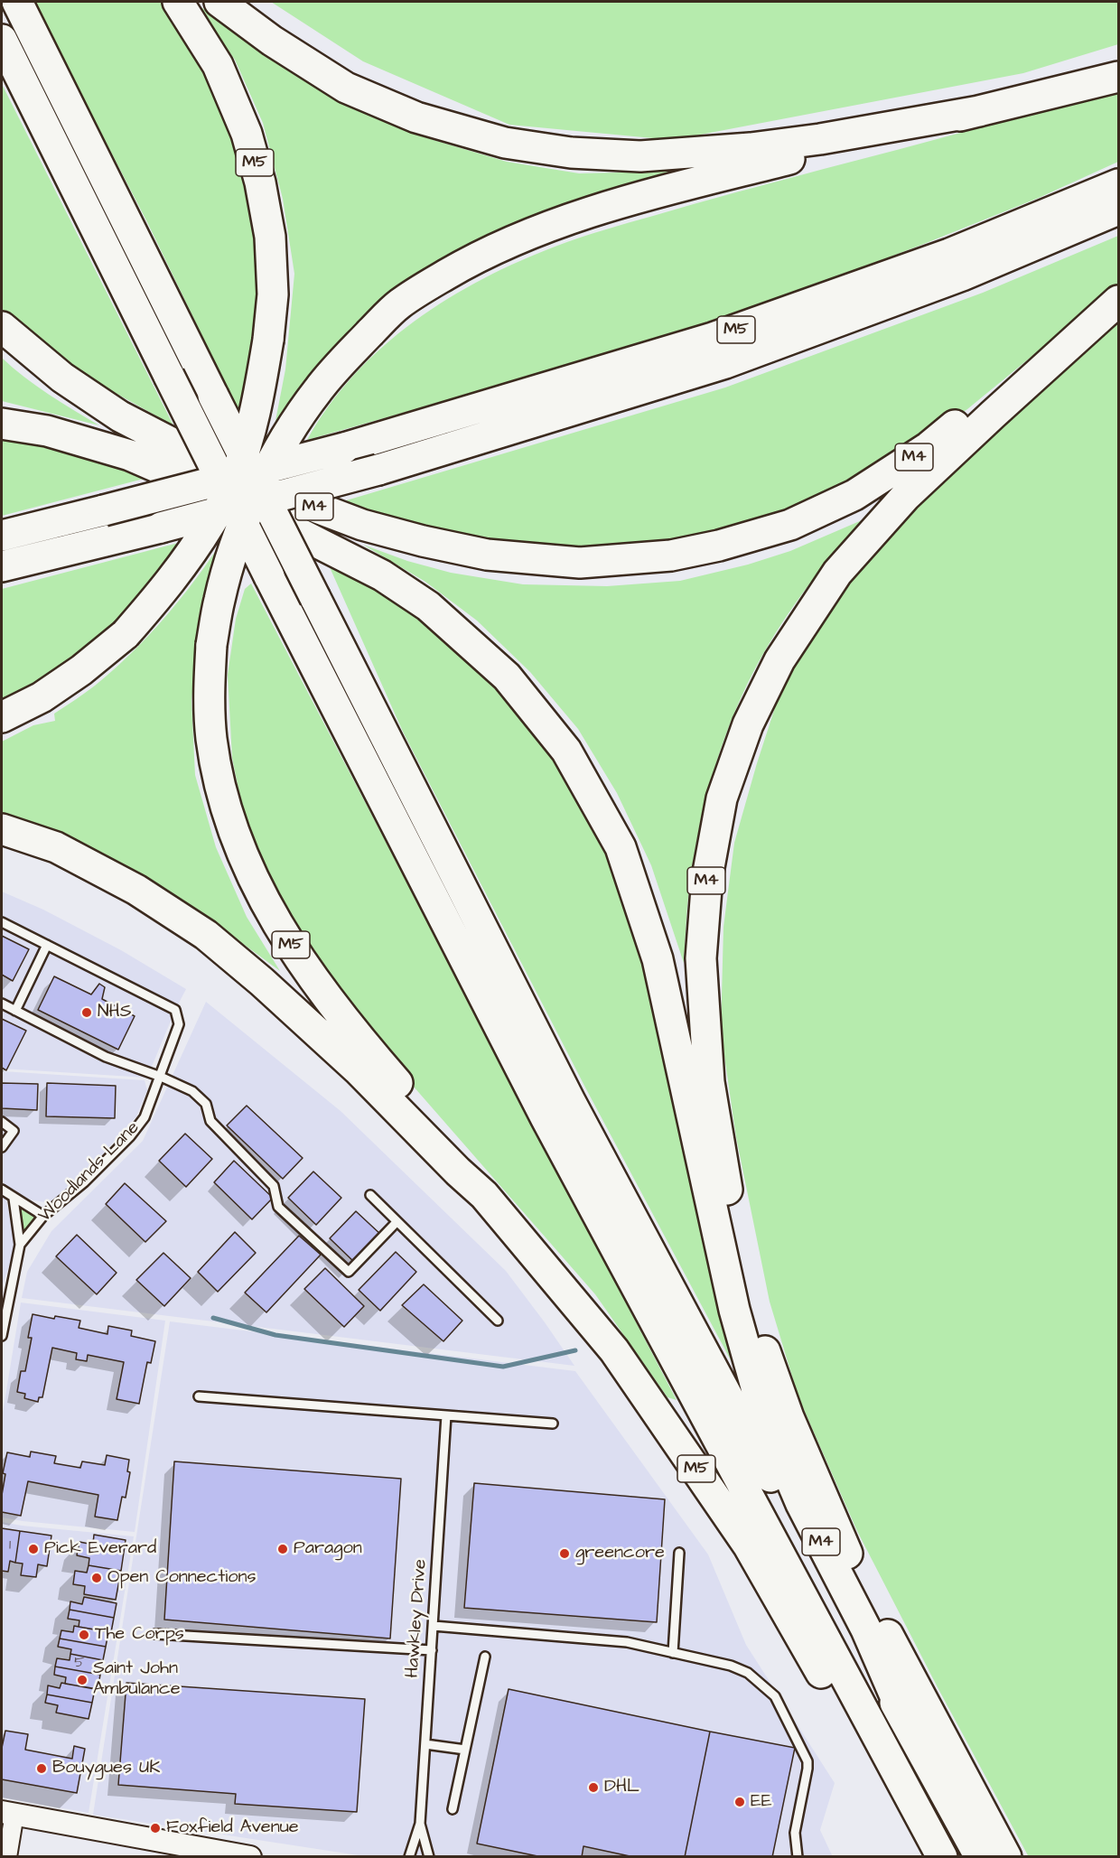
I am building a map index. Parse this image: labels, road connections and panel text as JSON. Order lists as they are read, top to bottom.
{
  "streets": {
    "highway": ["M5", "M4"],
    "lane": ["Woodlands Lane", "Hawkley Drive"]
  },
  "crossings": [
    ["M5", "M4"]
  ],
  "places": [
    "NHS",
    "Pick Everard",
    "Paragon",
    "greencore",
    "Open Connections",
    "The Corps",
    "Saint John Ambulance",
    "Bouygues UK",
    "DHL",
    "EE",
    "Foxfield Avenue"
  ],
  "house_numbers": ["1", "5"]
}
